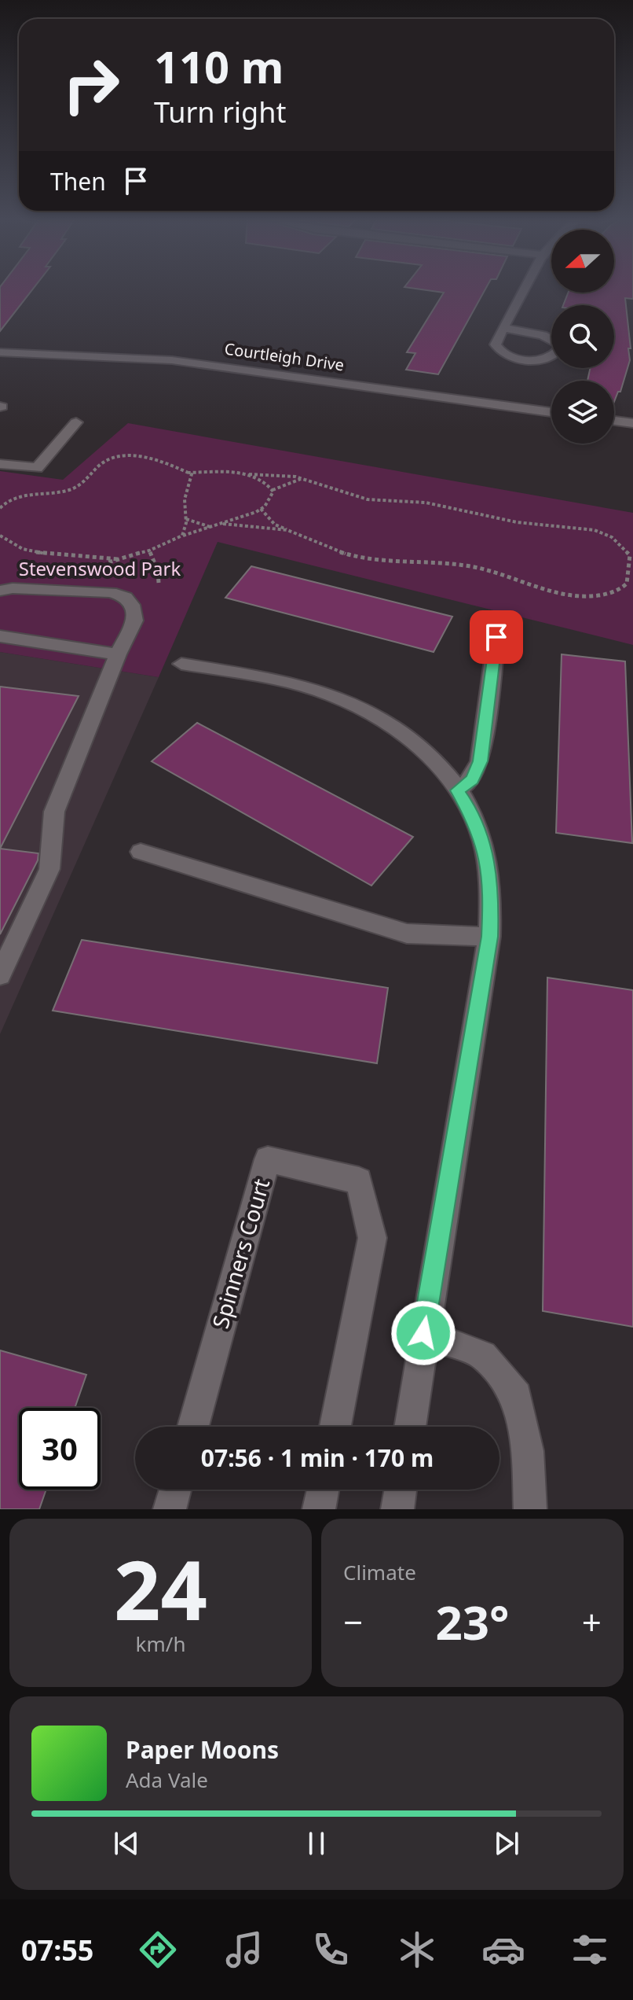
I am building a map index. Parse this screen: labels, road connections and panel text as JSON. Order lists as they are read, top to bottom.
{
  "streets": {
    "street": ["Courtleigh Drive", "Spinners Court"]
  },
  "parks": ["Stevenswood Park"],
  "north": "left",
  "page": {
    "turn": ["110 m", "Turn right"],
    "then": "Then",
    "limit": "30",
    "trip": "07:56 · 1 min · 170 m",
    "tile": [
      ["24", "km/h"],
      "Climate"
    ],
    "heat": ["−", "23°", "+"],
    "song": ["Paper Moons", "Ada Vale"],
    "tabs": "07:55"
  }
}
